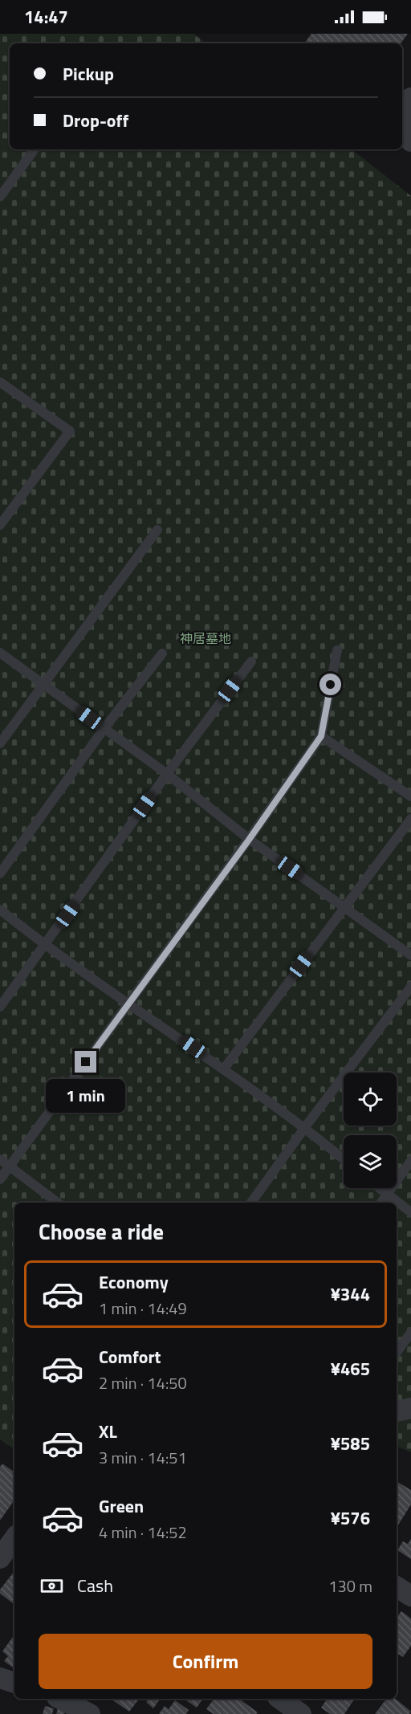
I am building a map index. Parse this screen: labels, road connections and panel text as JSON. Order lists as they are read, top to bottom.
{
  "parks": ["神居墓地"],
  "page": {
    "status": "14:47",
    "banner": ["Pickup", "Drop-off"],
    "bubble": "1 min",
    "heading": "Choose a ride",
    "list": [
      {
        "name": "Economy",
        "note": "1 min · 14:49",
        "value": "¥344"
      },
      {
        "name": "Comfort",
        "note": "2 min · 14:50",
        "value": "¥465"
      },
      {
        "name": "XL",
        "note": "3 min · 14:51",
        "value": "¥585"
      },
      {
        "name": "Green",
        "note": "4 min · 14:52",
        "value": "¥576"
      }
    ],
    "pay": ["Cash", "130 m"],
    "buttons": "Confirm"
  }
}
